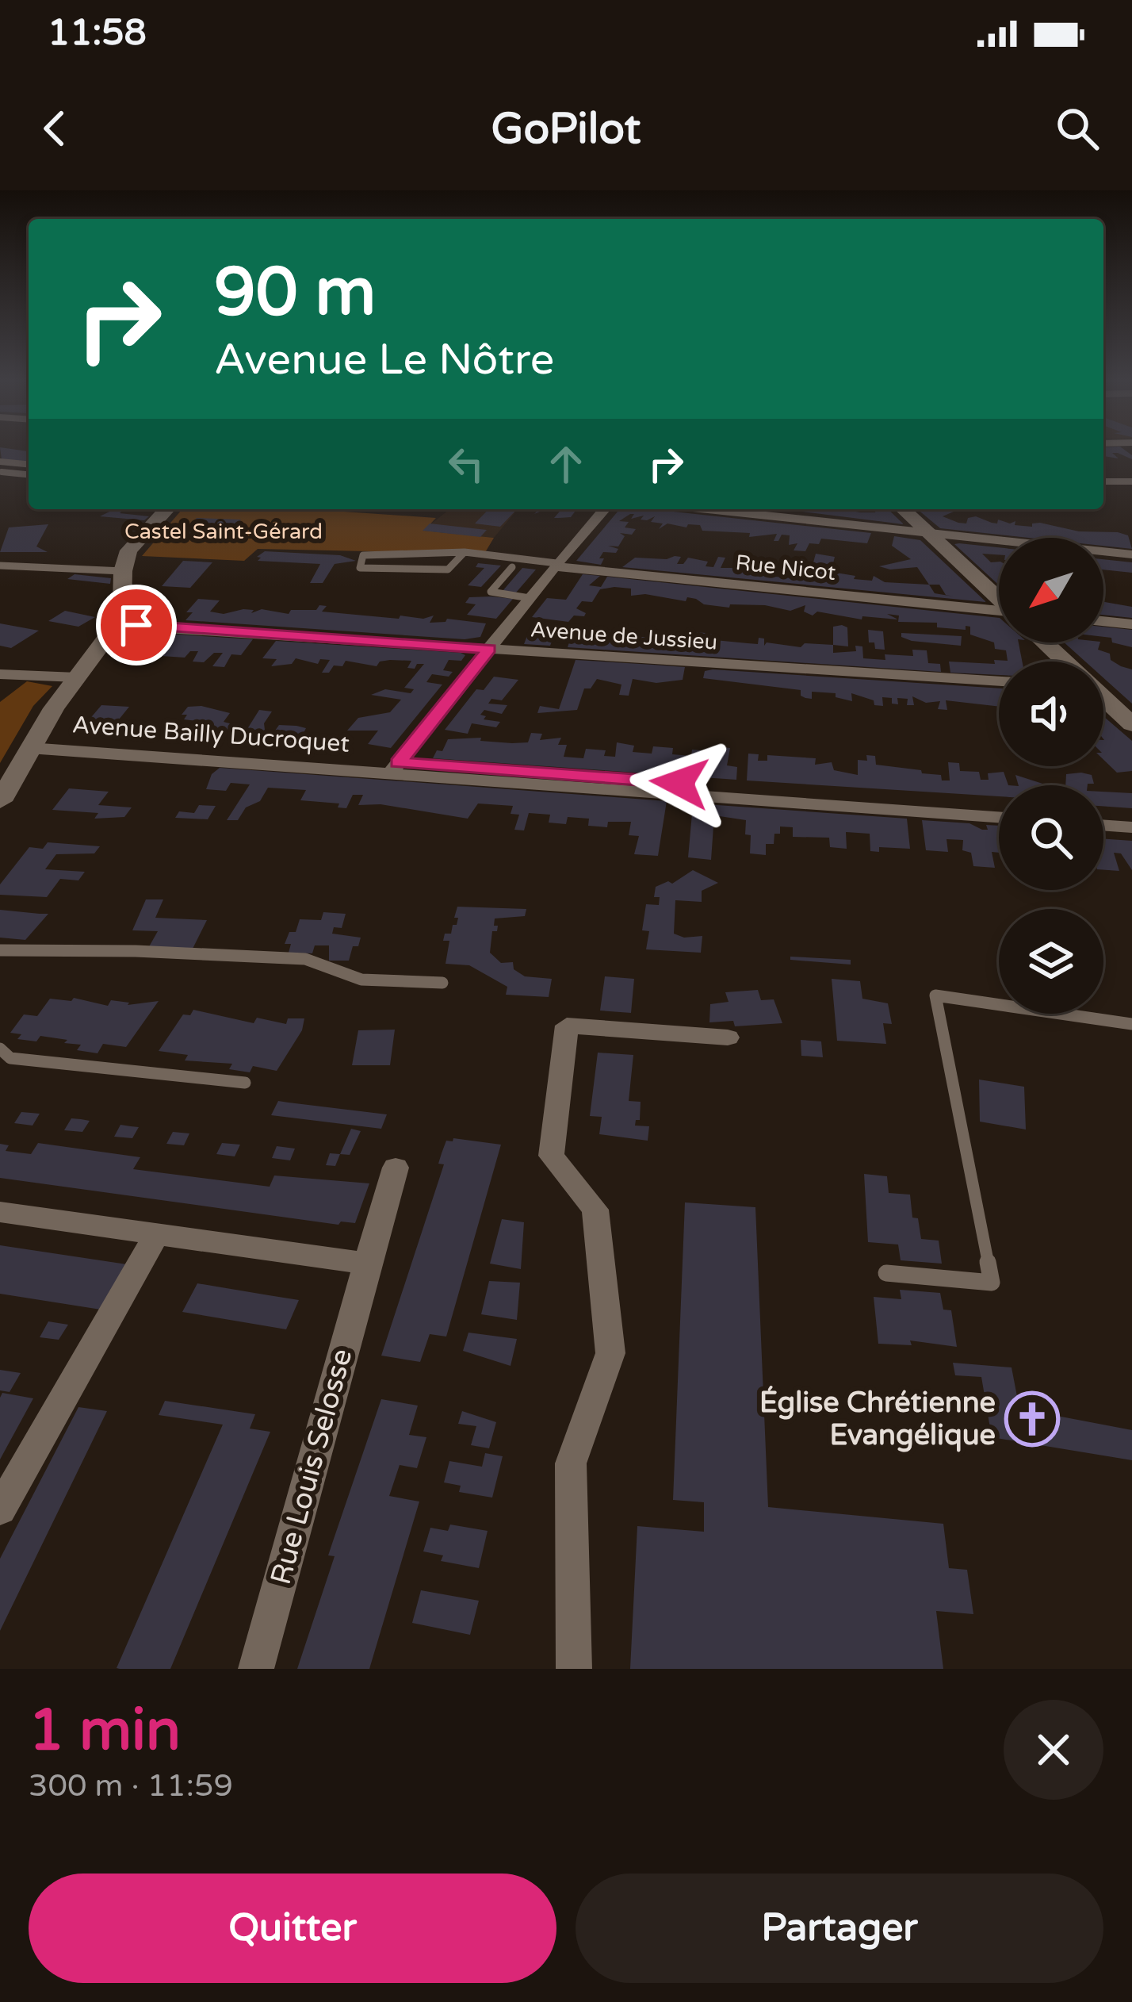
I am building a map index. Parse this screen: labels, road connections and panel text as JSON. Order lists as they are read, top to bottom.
{
  "streets": {
    "street": [
      "Rue Nicot",
      "Avenue de Jussieu",
      "Avenue Bailly Ducroquet",
      "Rue Louis Selosse"
    ]
  },
  "parks": ["Castel Saint-Gérard"],
  "places": {
    "church": ["Église Chrétienne Evangélique"]
  },
  "north": "bottom left",
  "page": {
    "status": "11:58",
    "header": "GoPilot",
    "turn": ["90 m", "Avenue Le Nôtre"],
    "heading": ["1 min", "300 m · 11:59"],
    "buttons": ["Quitter", "Partager"]
  }
}
